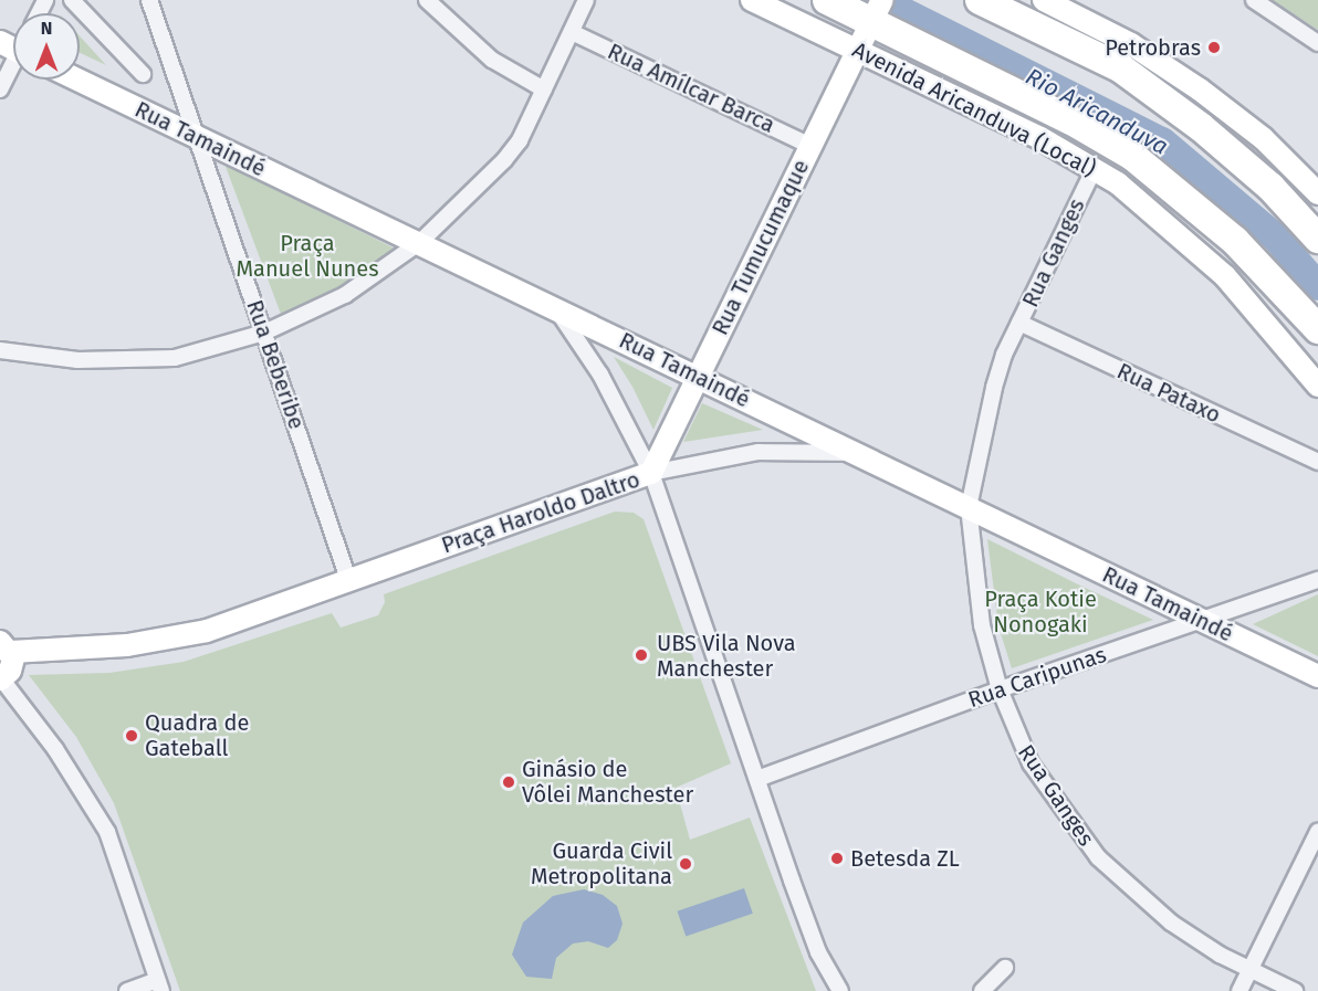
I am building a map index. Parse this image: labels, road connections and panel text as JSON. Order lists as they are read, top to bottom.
{
  "streets": {
    "street": [
      "Rua Amílcar Barca",
      "Avenida Aricanduva (Local)",
      "Rua Tamaindé",
      "Rua Tumucumaque",
      "Rua Ganges",
      "Rua Beberibe",
      "Rua Pataxo",
      "Praça Haroldo Daltro",
      "Rua Caripunas"
    ]
  },
  "crossings": [
    ["Rua Amílcar Barca", "Rua Tumucumaque"],
    ["Avenida Aricanduva (Local)", "Rua Tumucumaque"],
    ["Avenida Aricanduva (Local)", "Rua Ganges"],
    ["Rua Tamaindé", "Rua Tumucumaque"],
    ["Rua Tamaindé", "Rua Ganges"],
    ["Rua Tamaindé", "Rua Beberibe"],
    ["Rua Tamaindé", "Rua Caripunas"],
    ["Rua Tumucumaque", "Praça Haroldo Daltro"],
    ["Rua Ganges", "Rua Pataxo"],
    ["Rua Ganges", "Rua Caripunas"],
    ["Rua Beberibe", "Praça Haroldo Daltro"],
    ["Praça Haroldo Daltro", "Rua Caripunas"]
  ],
  "water": ["Rio Aricanduva"],
  "parks": ["Praça Manuel Nunes", "Praça Kotie Nonogaki"],
  "places": [
    "Petrobras",
    "UBS Vila Nova Manchester",
    "Quadra de Gateball",
    "Ginásio de Vôlei Manchester",
    "Betesda ZL",
    "Guarda Civil Metropolitana"
  ],
  "north": "top"
}
